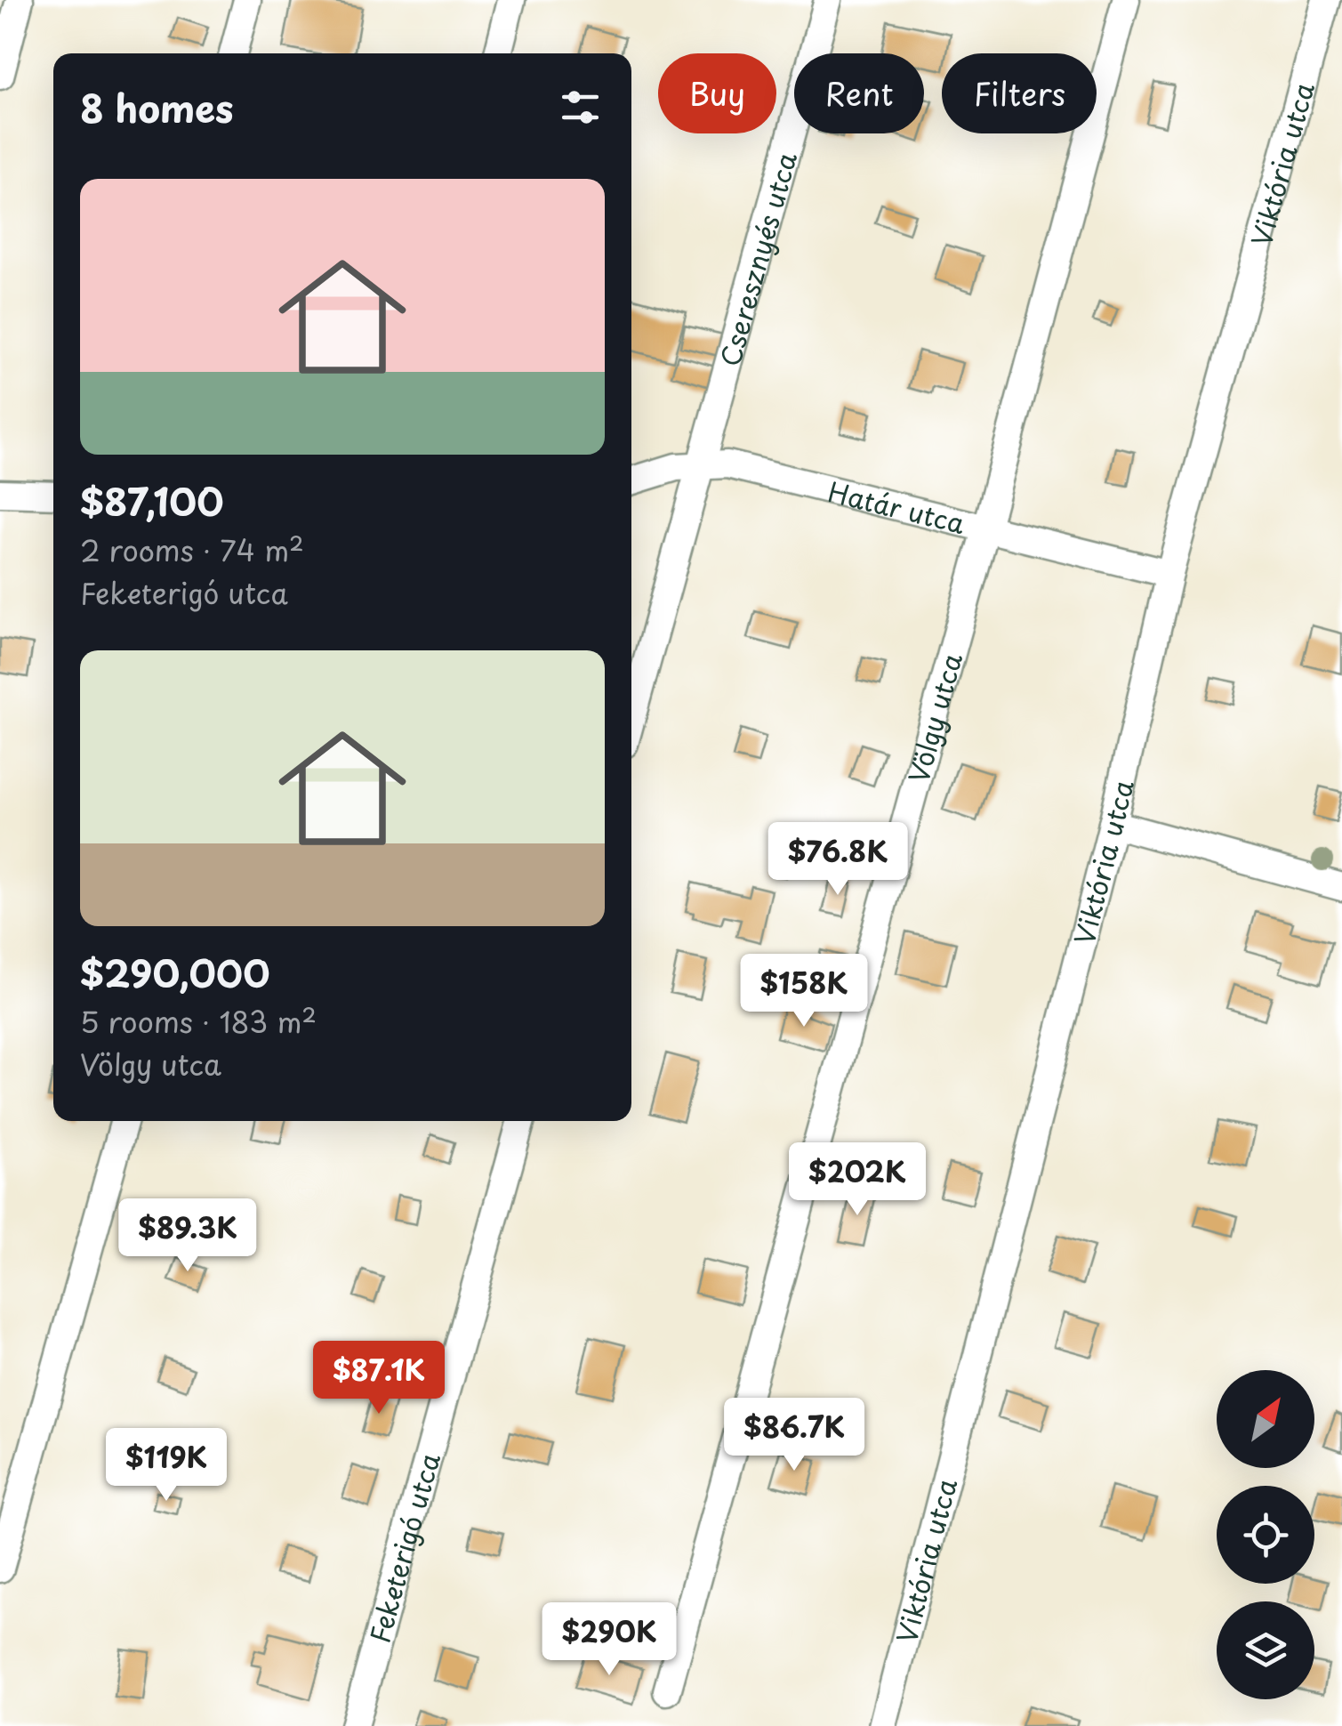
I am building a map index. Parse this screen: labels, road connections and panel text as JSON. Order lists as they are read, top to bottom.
{
  "streets": {
    "street": [
      "Viktória utca",
      "Cseresznyés utca",
      "Határ utca",
      "Völgy utca",
      "Feketerigó utca"
    ]
  },
  "crossings": [
    ["Viktória utca", "Határ utca"],
    ["Cseresznyés utca", "Határ utca"],
    ["Határ utca", "Völgy utca"]
  ],
  "north": "top right",
  "page": {
    "chip": ["Buy", "Rent", "Filters"],
    "heading": "8 homes",
    "list": [
      {
        "name": "$87,100",
        "note": "2 rooms · 74 m² · Feketerigó utca"
      },
      {
        "name": "$290,000",
        "note": "5 rooms · 183 m² · Völgy utca"
      }
    ],
    "price": [
      "$76.8K",
      "$158K",
      "$202K",
      "$89.3K",
      "$87.1K",
      "$86.7K",
      "$119K",
      "$290K"
    ]
  }
}
